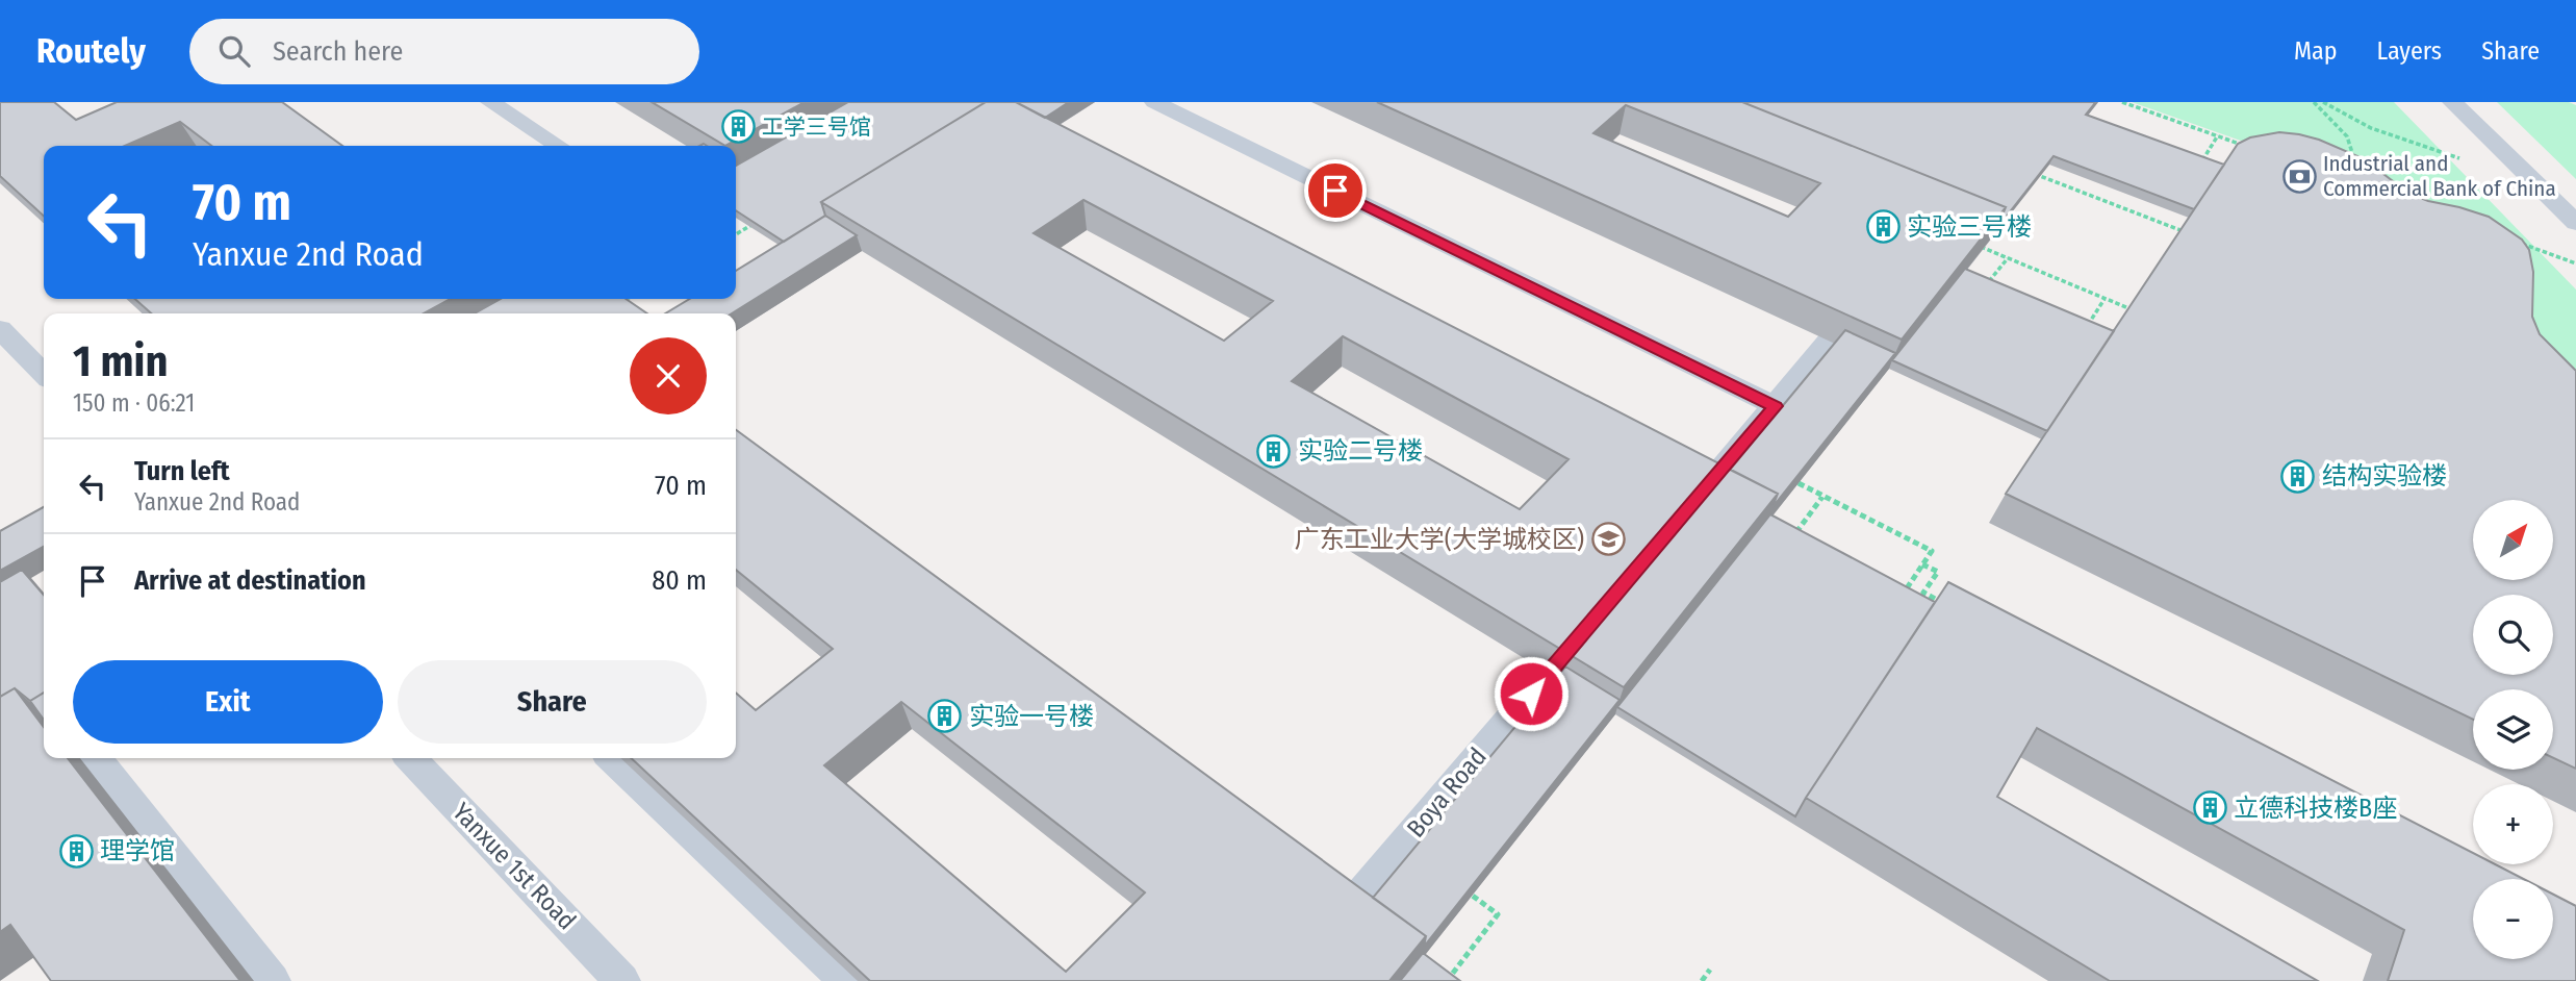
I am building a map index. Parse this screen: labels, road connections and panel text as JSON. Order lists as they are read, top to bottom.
{
  "streets": {
    "lane": ["Boya Road", "Yanxue 1st Road"]
  },
  "places": {
    "building": [
      "工学三号馆",
      "实验三号楼",
      "实验二号楼",
      "结构实验楼",
      "实验一号楼",
      "立德科技楼B座",
      "理学馆"
    ],
    "bank": ["Industrial and Commercial Bank of China"],
    "school or university": ["广东工业大学(大学城校区)"]
  },
  "north": "top right",
  "page": {
    "header": "Routely",
    "search": "Search here",
    "nav": ["Map", "Layers", "Share"],
    "turn": ["70 m", "Yanxue 2nd Road"],
    "heading": ["1 min", "150 m · 06:21"],
    "list": [
      {
        "name": "Turn left",
        "note": "Yanxue 2nd Road",
        "value": "70 m"
      },
      {
        "name": "Arrive at destination",
        "value": "80 m"
      }
    ],
    "map_buttons": ["+", "−"],
    "buttons": ["Exit", "Share"]
  }
}
